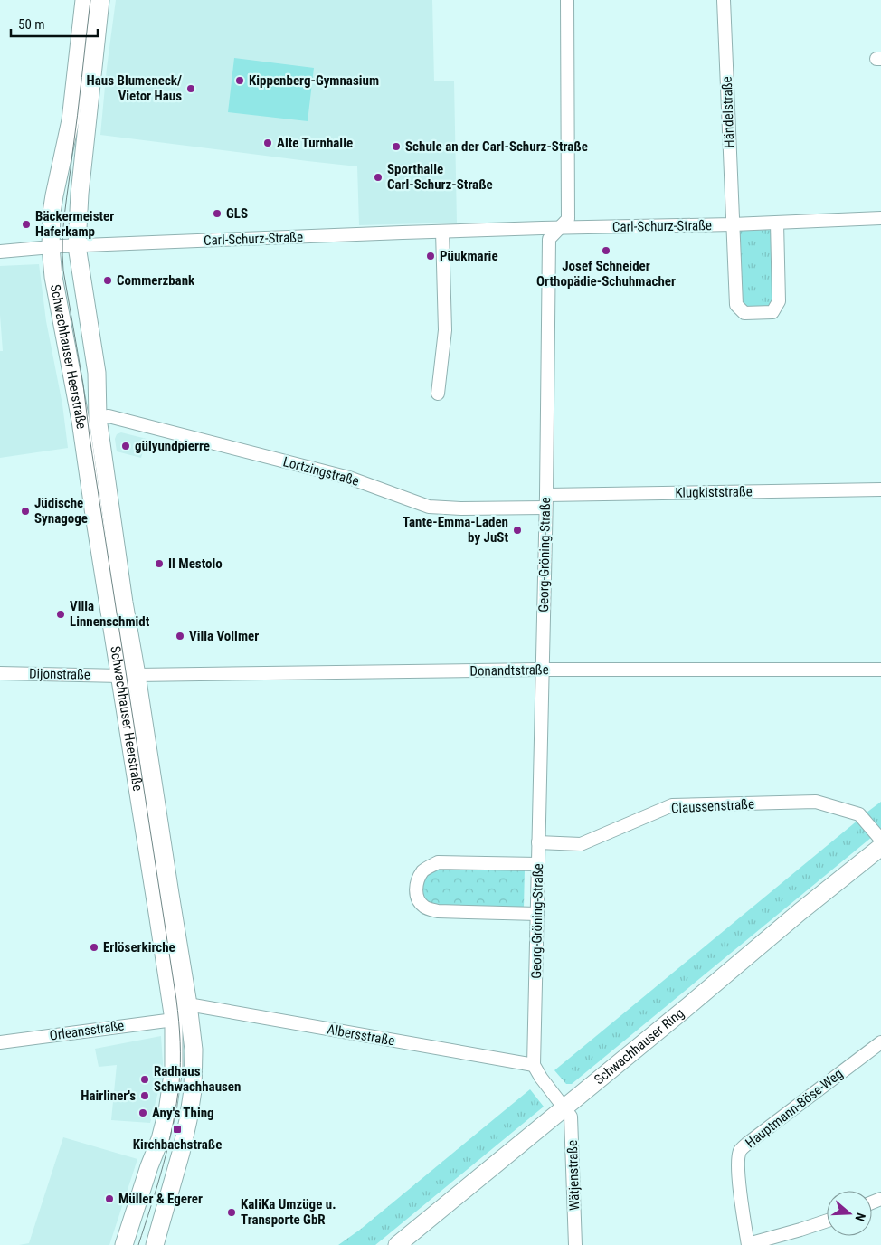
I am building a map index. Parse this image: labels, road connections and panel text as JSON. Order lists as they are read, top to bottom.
{
  "streets": {
    "main road": ["Schwachhauser Heerstraße", "Schwachhauser Ring"],
    "street": [
      "Händelstraße",
      "Carl-Schurz-Straße",
      "Lortzingstraße",
      "Klugkiststraße",
      "Georg-Gröning-Straße",
      "Donandtstraße",
      "Dijonstraße",
      "Claussenstraße",
      "Orleansstraße",
      "Albersstraße",
      "Hauptmann-Böse-Weg",
      "Wätjenstraße"
    ]
  },
  "crossings": [
    ["Händelstraße", "Carl-Schurz-Straße"],
    ["Carl-Schurz-Straße", "Schwachhauser Heerstraße"],
    ["Carl-Schurz-Straße", "Georg-Gröning-Straße"],
    ["Schwachhauser Heerstraße", "Lortzingstraße"],
    ["Schwachhauser Heerstraße", "Donandtstraße"],
    ["Schwachhauser Heerstraße", "Dijonstraße"],
    ["Schwachhauser Heerstraße", "Orleansstraße"],
    ["Schwachhauser Heerstraße", "Albersstraße"],
    ["Lortzingstraße", "Georg-Gröning-Straße"],
    ["Klugkiststraße", "Georg-Gröning-Straße"],
    ["Georg-Gröning-Straße", "Donandtstraße"],
    ["Georg-Gröning-Straße", "Claussenstraße"],
    ["Georg-Gröning-Straße", "Albersstraße"],
    ["Donandtstraße", "Dijonstraße"],
    ["Schwachhauser Ring", "Wätjenstraße"]
  ],
  "places": {
    "other": [
      "Kippenberg-Gymnasium",
      "Haus Blumeneck/ Vietor Haus",
      "Alte Turnhalle",
      "Schule an der Carl-Schurz-Straße",
      "Sporthalle Carl-Schurz-Straße",
      "GLS",
      "Bäckermeister Haferkamp",
      "Josef Schneider Orthopädie-Schuhmacher",
      "Püukmarie",
      "Commerzbank",
      "gülyundpierre",
      "Jüdische Synagoge",
      "Tante-Emma-Laden by JuSt",
      "Il Mestolo",
      "Villa Linnenschmidt",
      "Villa Vollmer",
      "Erlöserkirche",
      "Radhaus Schwachhausen",
      "Hairliner's",
      "Any's Thing",
      "Müller & Egerer",
      "KaliKa Umzüge u. Transporte GbR"
    ],
    "transit": ["Kirchbachstraße"]
  },
  "scale_bar": "50 m",
  "north": "right"
}
